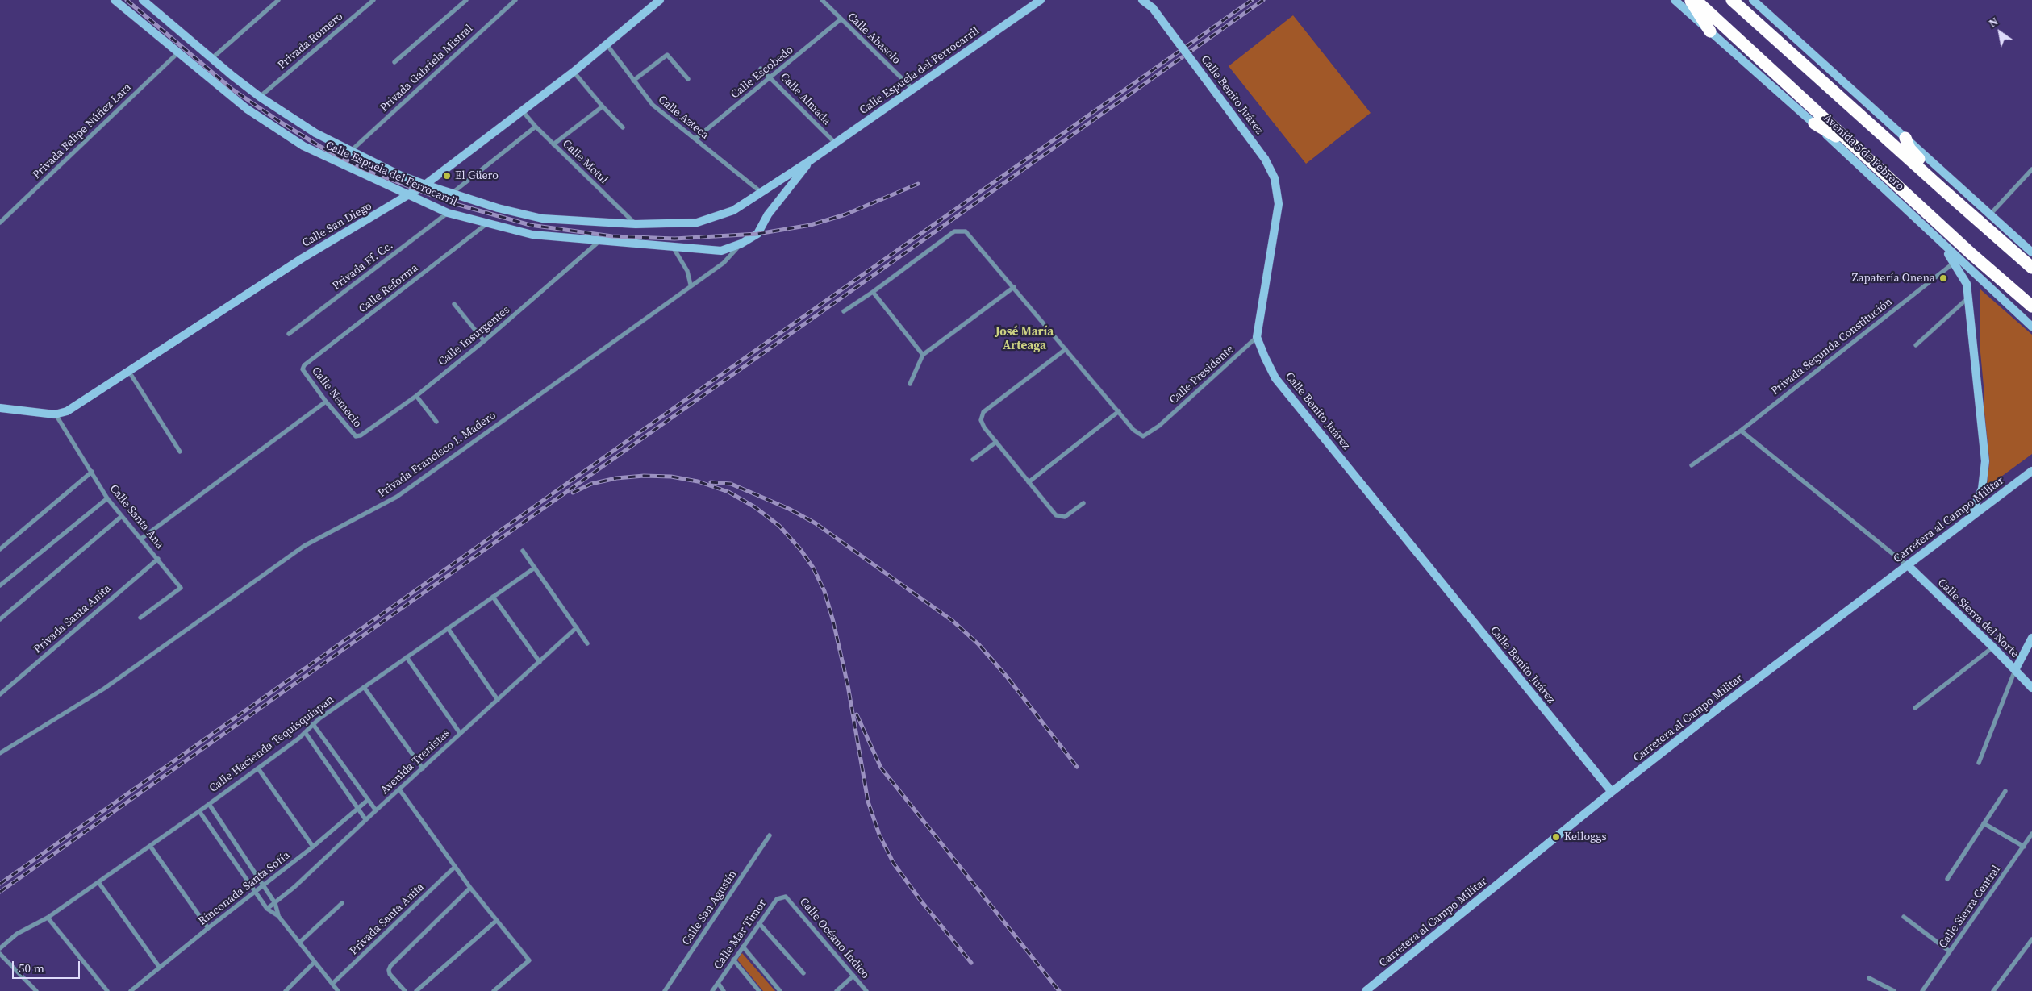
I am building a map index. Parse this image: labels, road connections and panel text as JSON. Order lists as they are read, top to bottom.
{
  "streets": {
    "highway": ["Avenida 5 de Febrero"],
    "street": [
      "Calle Abasolo",
      "Privada Romero",
      "Privada Gabriela Mistral",
      "Calle Espuela del Ferrocarril",
      "Calle Escobedo",
      "Calle Benito Juárez",
      "Calle Almada",
      "Calle Azteca",
      "Privada Felipe Núñez Lara",
      "Calle Motul",
      "Calle San Diego",
      "Privada Ff. Cc.",
      "Calle Reforma",
      "Calle Insurgentes",
      "Privada Segunda Constitución",
      "Calle Presidente",
      "Calle Nemecio",
      "Privada Francisco I. Madero",
      "Calle Santa Ana",
      "Carretera al Campo Militar",
      "Calle Sierra del Norte",
      "Privada Santa Anita",
      "Calle Hacienda Tequisquiapan",
      "Avenida Trenistas",
      "Rinconada Santa Sofía",
      "Calle Sierra Central",
      "Calle San Agustín",
      "Calle Mar Timor",
      "Calle Océano Índico"
    ]
  },
  "crossings": [
    ["Calle Abasolo", "Calle Espuela del Ferrocarril"],
    ["Calle Abasolo", "Calle Escobedo"],
    ["Privada Romero", "Calle Espuela del Ferrocarril"],
    ["Privada Gabriela Mistral", "Calle Espuela del Ferrocarril"],
    ["Calle Espuela del Ferrocarril", "Calle Almada"],
    ["Calle Espuela del Ferrocarril", "Calle Azteca"],
    ["Calle Espuela del Ferrocarril", "Privada Felipe Núñez Lara"],
    ["Calle Espuela del Ferrocarril", "Calle Motul"],
    ["Calle Espuela del Ferrocarril", "Calle San Diego"],
    ["Calle Espuela del Ferrocarril", "Privada Ff. Cc."],
    ["Calle Espuela del Ferrocarril", "Calle Reforma"],
    ["Calle Espuela del Ferrocarril", "Calle Insurgentes"],
    ["Calle Espuela del Ferrocarril", "Privada Francisco I. Madero"],
    ["Calle Escobedo", "Calle Almada"],
    ["Calle Escobedo", "Calle Azteca"],
    ["Calle Benito Juárez", "Calle Presidente"],
    ["Calle Benito Juárez", "Carretera al Campo Militar"],
    ["Calle Azteca", "Calle San Diego"],
    ["Calle Motul", "Calle San Diego"],
    ["Calle San Diego", "Calle Santa Ana"],
    ["Calle Reforma", "Calle Nemecio"],
    ["Calle Insurgentes", "Calle Nemecio"],
    ["Calle Santa Ana", "Privada Santa Anita"],
    ["Carretera al Campo Militar", "Calle Sierra del Norte"],
    ["Calle Mar Timor", "Calle Océano Índico"]
  ],
  "districts": ["José María Arteaga"],
  "places": ["El Güero", "Zapatería Onena", "Kelloggs"],
  "scale_bar": "50 m",
  "north": "top left"
}
